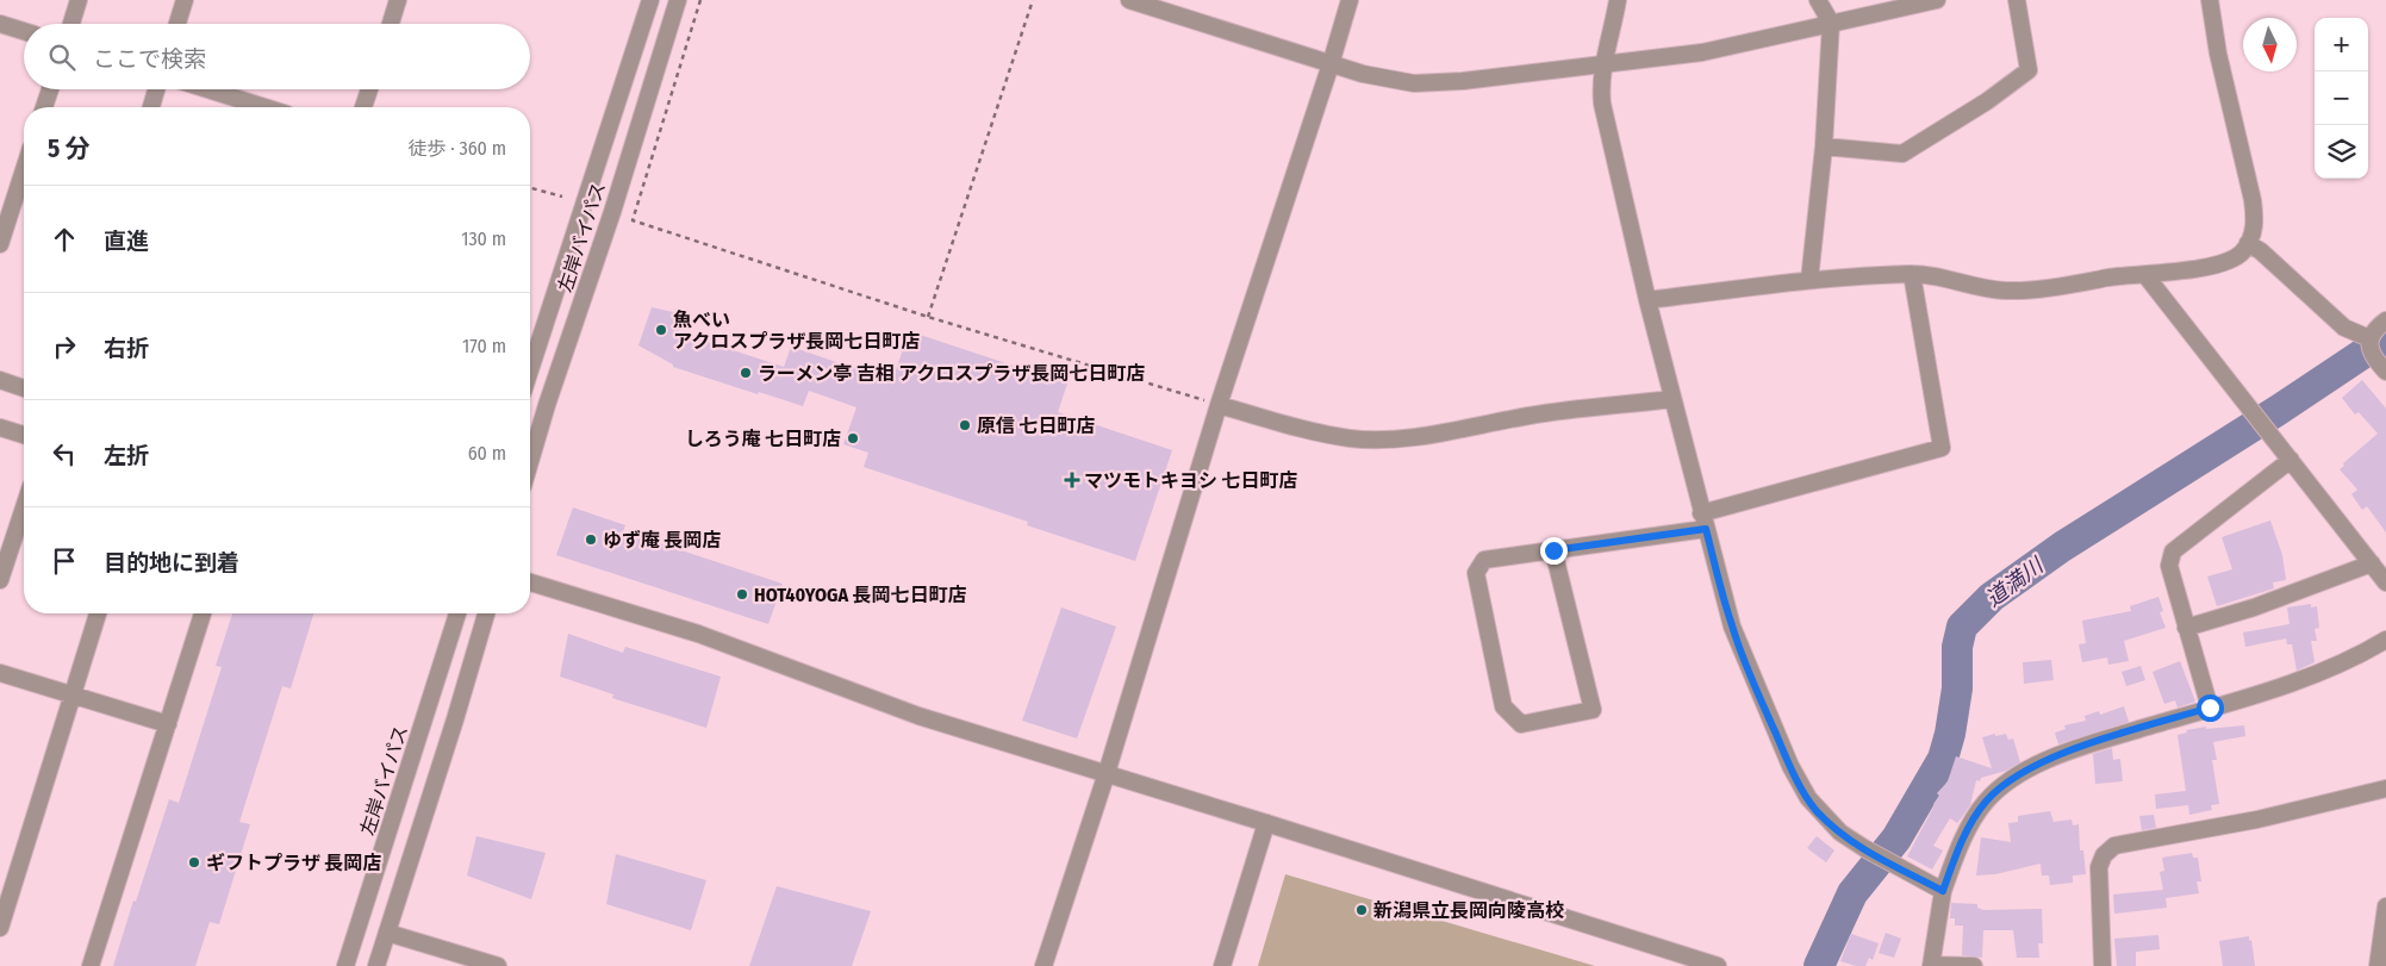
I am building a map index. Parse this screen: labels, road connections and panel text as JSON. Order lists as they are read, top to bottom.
{
  "streets": {
    "street": ["左岸バイパス"]
  },
  "water": ["道満川"],
  "places": {
    "other": [
      "魚べい アクロスプラザ長岡七日町店",
      "ラーメン亭 吉相 アクロスプラザ長岡七日町店",
      "原信 七日町店",
      "しろう庵 七日町店",
      "ゆず庵 長岡店",
      "HOT40YOGA 長岡七日町店",
      "ギフトプラザ 長岡店",
      "新潟県立長岡向陵高校"
    ],
    "health": ["マツモトキヨシ 七日町店"]
  },
  "north": "bottom",
  "page": {
    "map_buttons": ["+", "−"],
    "search": "ここで検索",
    "heading": ["5 分", "徒歩 · 360 m"],
    "list": [
      ["直進", "130 m"],
      ["右折", "170 m"],
      ["左折", "60 m"],
      "目的地に到着"
    ]
  }
}
